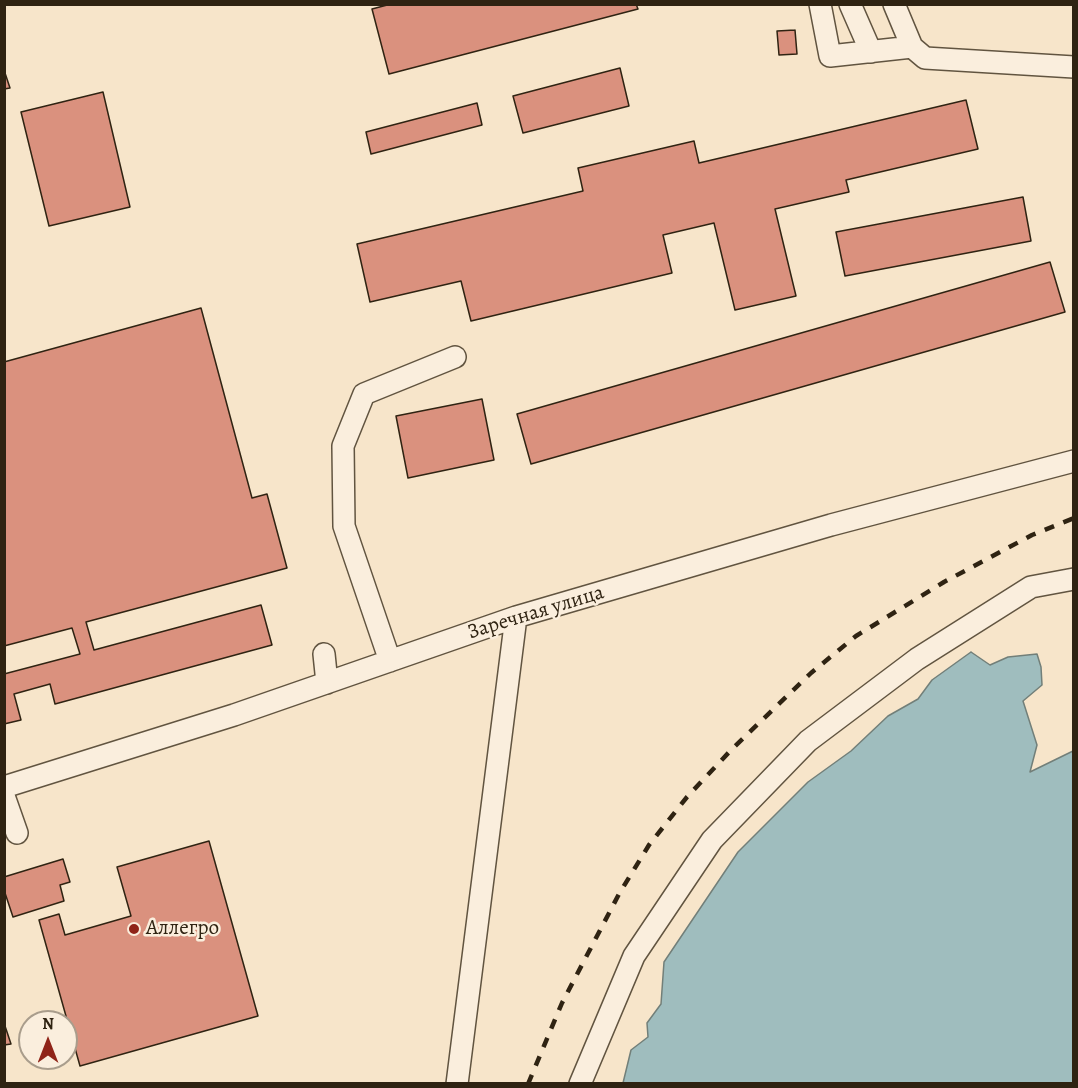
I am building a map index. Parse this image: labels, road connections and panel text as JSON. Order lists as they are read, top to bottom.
{
  "streets": {
    "street": ["Заречная улица"]
  },
  "places": ["Аллегро"],
  "north": "top"
}
